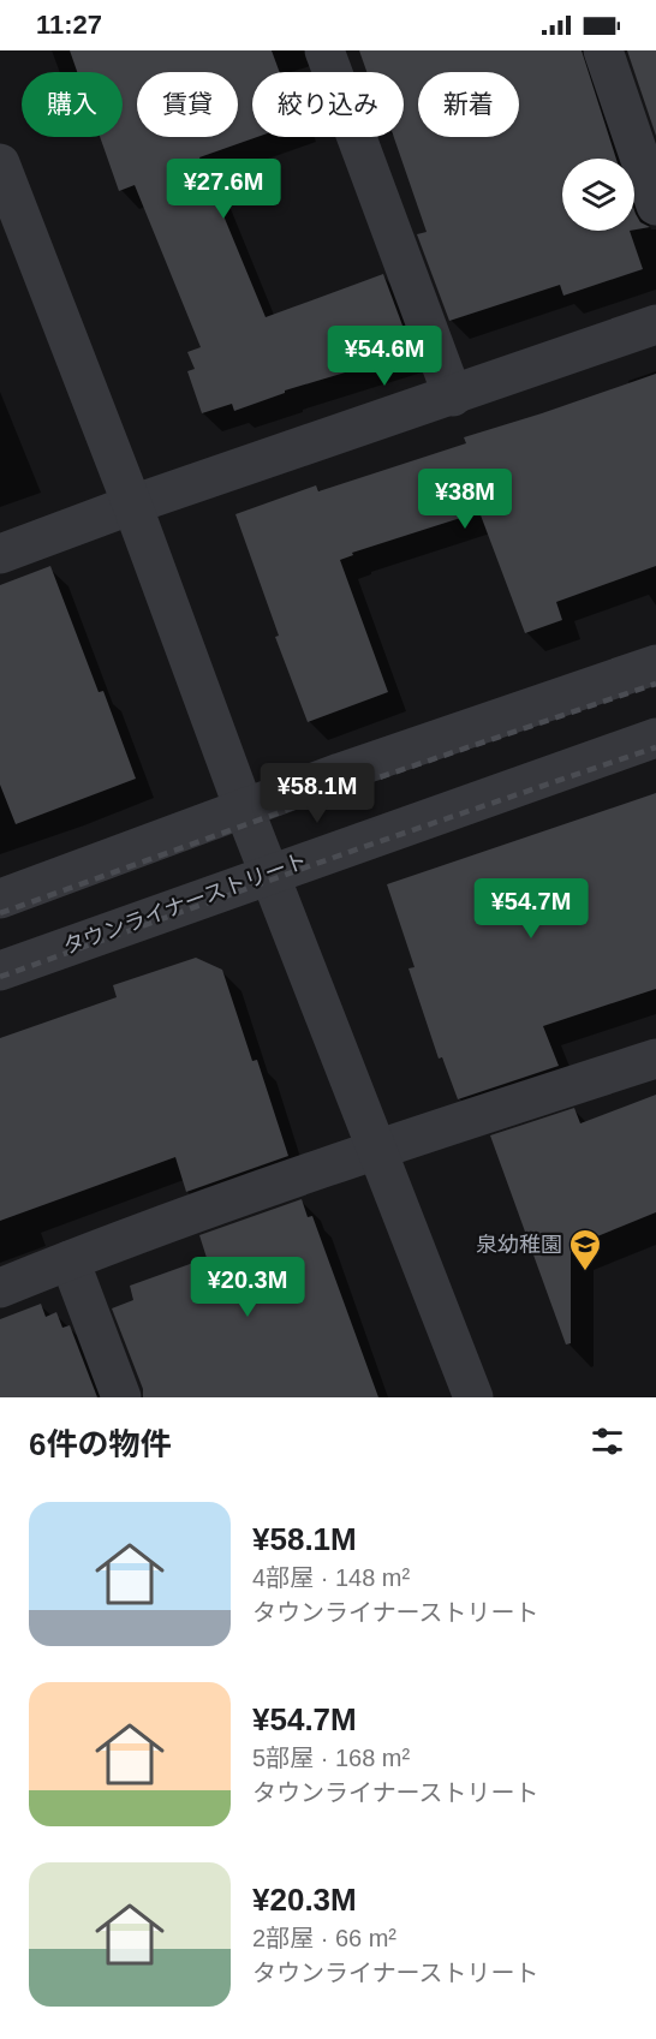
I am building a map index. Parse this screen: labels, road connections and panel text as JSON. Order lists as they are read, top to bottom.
{
  "streets": {
    "street": ["タウンライナーストリート"]
  },
  "places": {
    "school or university": ["泉幼稚園"]
  },
  "page": {
    "status": "11:27",
    "chip": [
      "購入",
      "賃貸",
      "絞り込み",
      "新着"
    ],
    "price": [
      "¥27.6M",
      "¥54.6M",
      "¥38M",
      "¥58.1M",
      "¥54.7M",
      "¥20.3M"
    ],
    "heading": "6件の物件",
    "list": [
      {
        "name": "¥58.1M",
        "note": "4部屋 · 148 m² · タウンライナーストリート"
      },
      {
        "name": "¥54.7M",
        "note": "5部屋 · 168 m² · タウンライナーストリート"
      },
      {
        "name": "¥20.3M",
        "note": "2部屋 · 66 m² · タウンライナーストリート"
      }
    ]
  }
}
